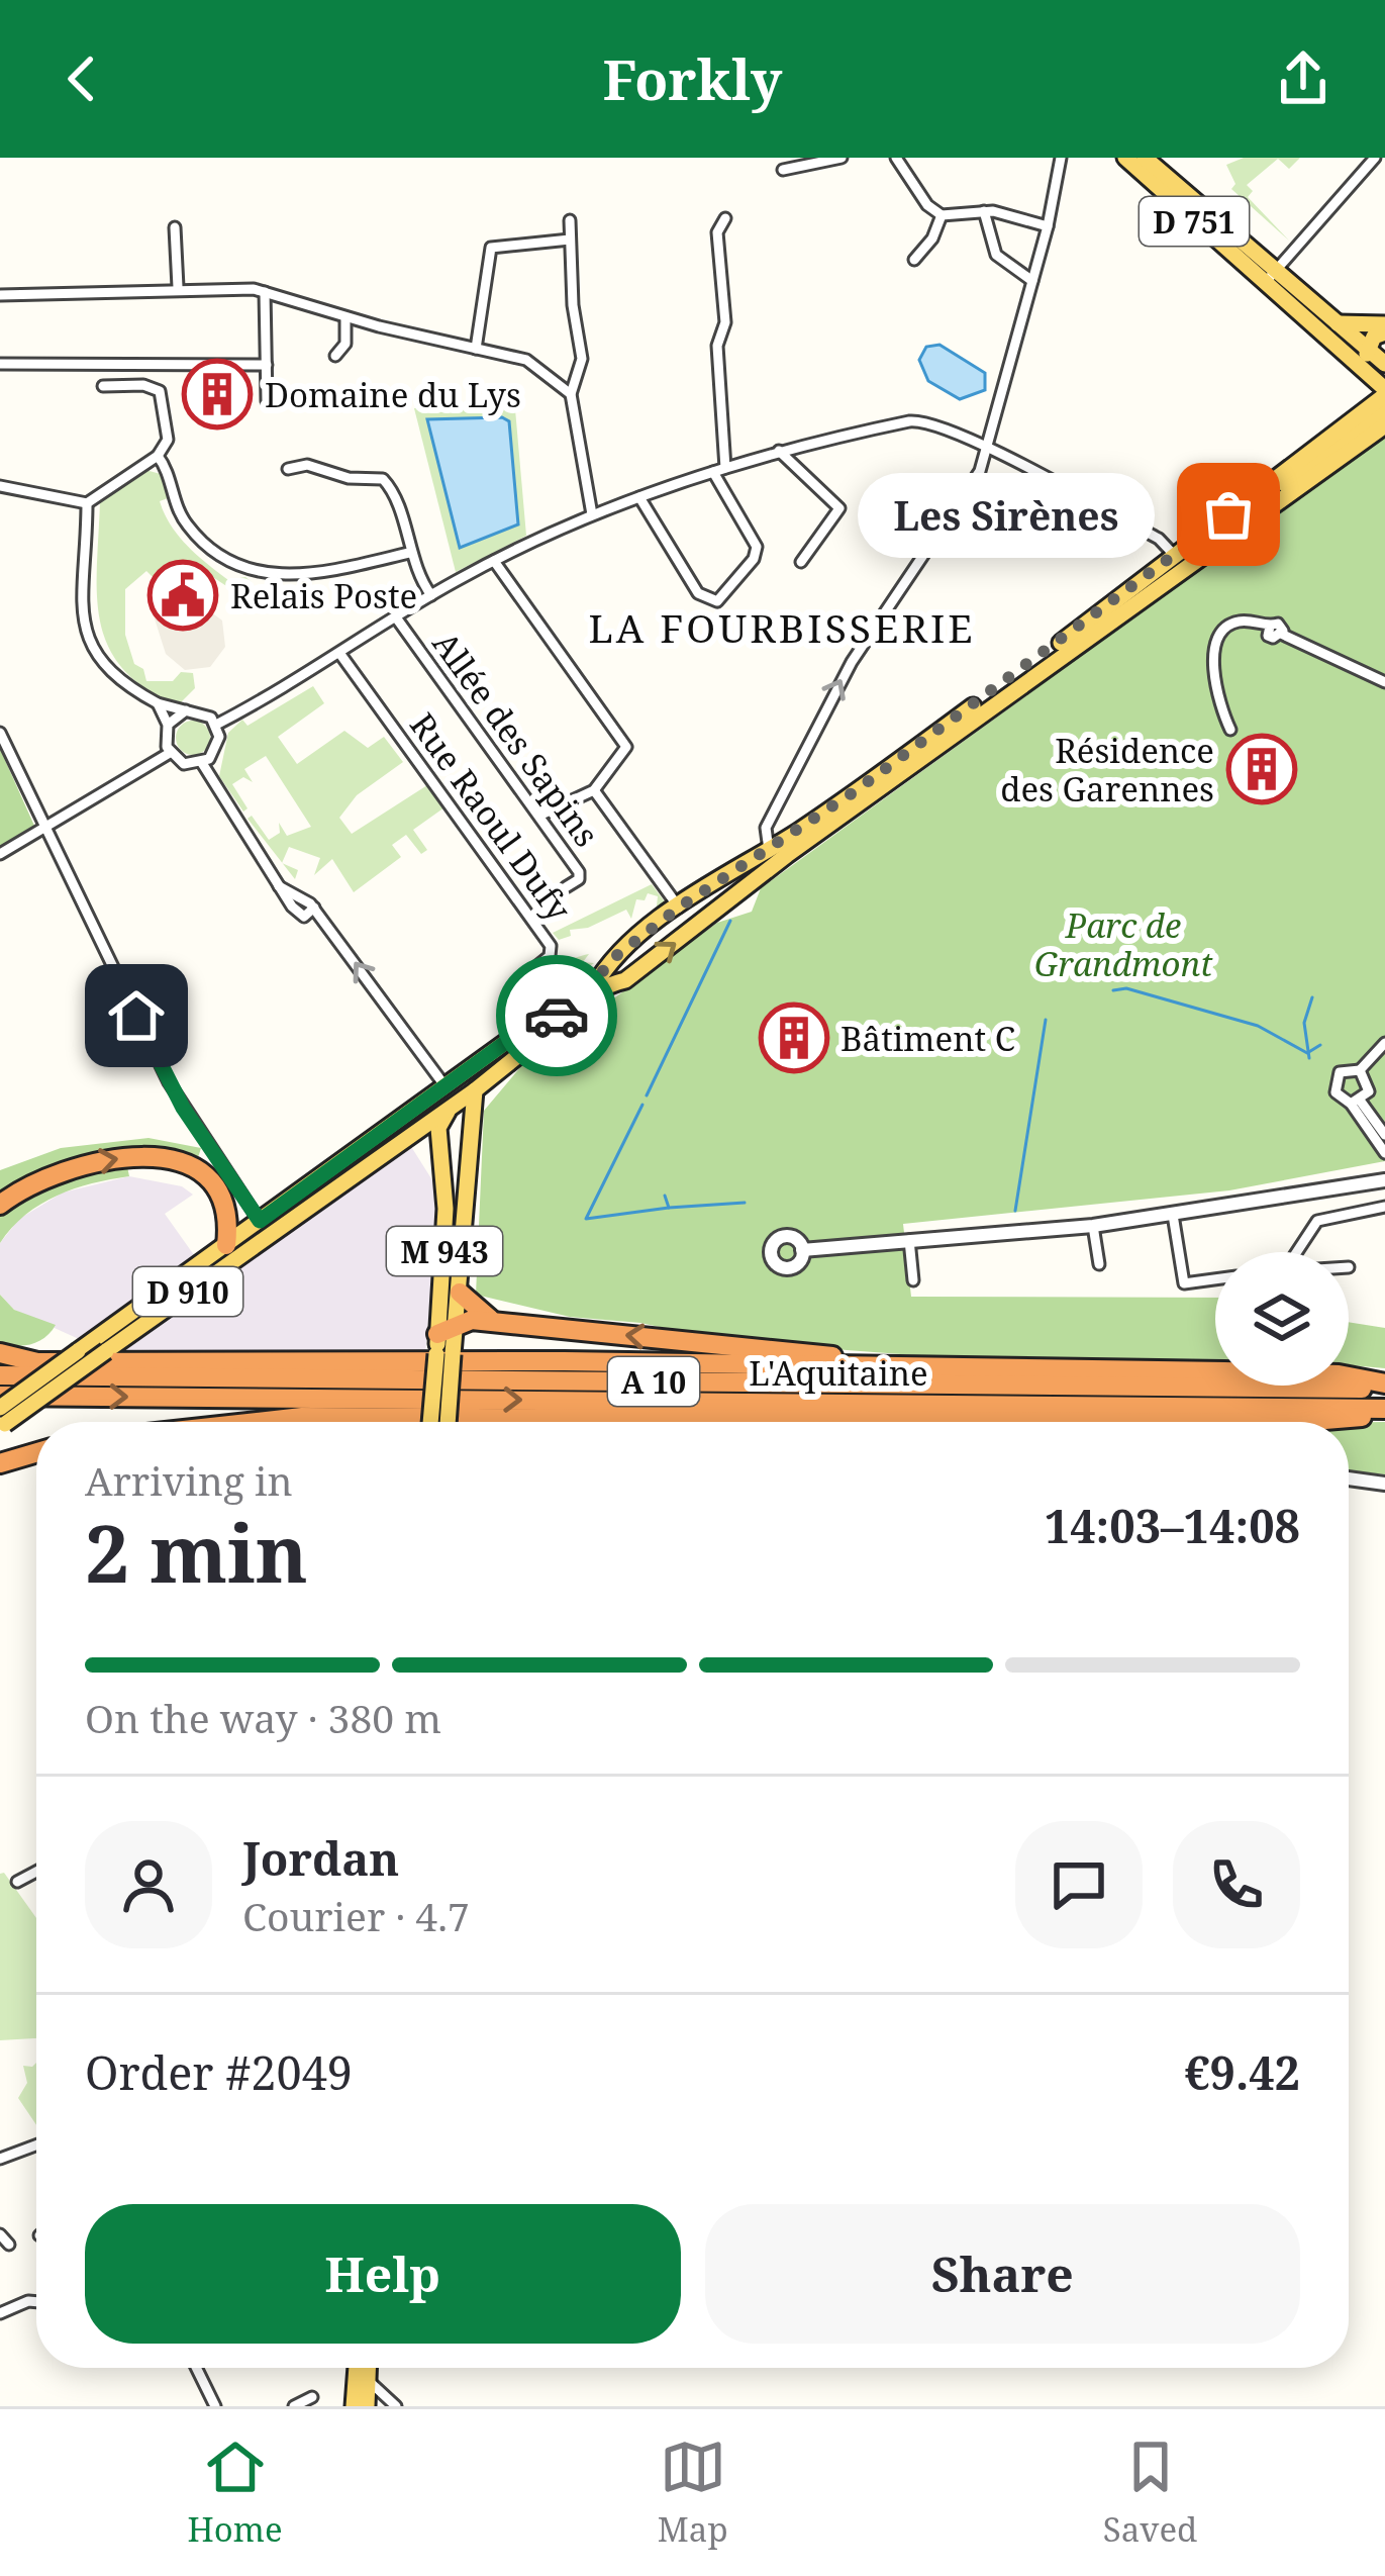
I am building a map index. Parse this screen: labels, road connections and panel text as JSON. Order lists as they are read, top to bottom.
{
  "streets": {
    "highway": ["L'Aquitaine", "A 10"],
    "main road": ["D 751", "M 943", "D 910"],
    "street": ["Allée des Sapins", "Rue Raoul Dufy"]
  },
  "crossings": [
    ["D 751", "D 910"],
    ["M 943", "D 910"]
  ],
  "districts": ["LA FOURBISSERIE"],
  "parks": ["Parc de Grandmont"],
  "places": {
    "building": ["Domaine du Lys", "Résidence des Garennes", "Bâtiment C"],
    "other": ["Les Sirènes"],
    "public building": ["Relais Poste"]
  },
  "page": {
    "header": "Forkly",
    "bubble": "Les Sirènes",
    "heading": ["2 min", "Arriving in", "14:03–14:08"],
    "panel": [
      "Jordan",
      "Courier · 4.7",
      "Order #2049",
      "€9.42"
    ],
    "bar": "On the way · 380 m",
    "buttons": ["Help", "Share"],
    "tabs": ["Home", "Map", "Saved"]
  }
}
